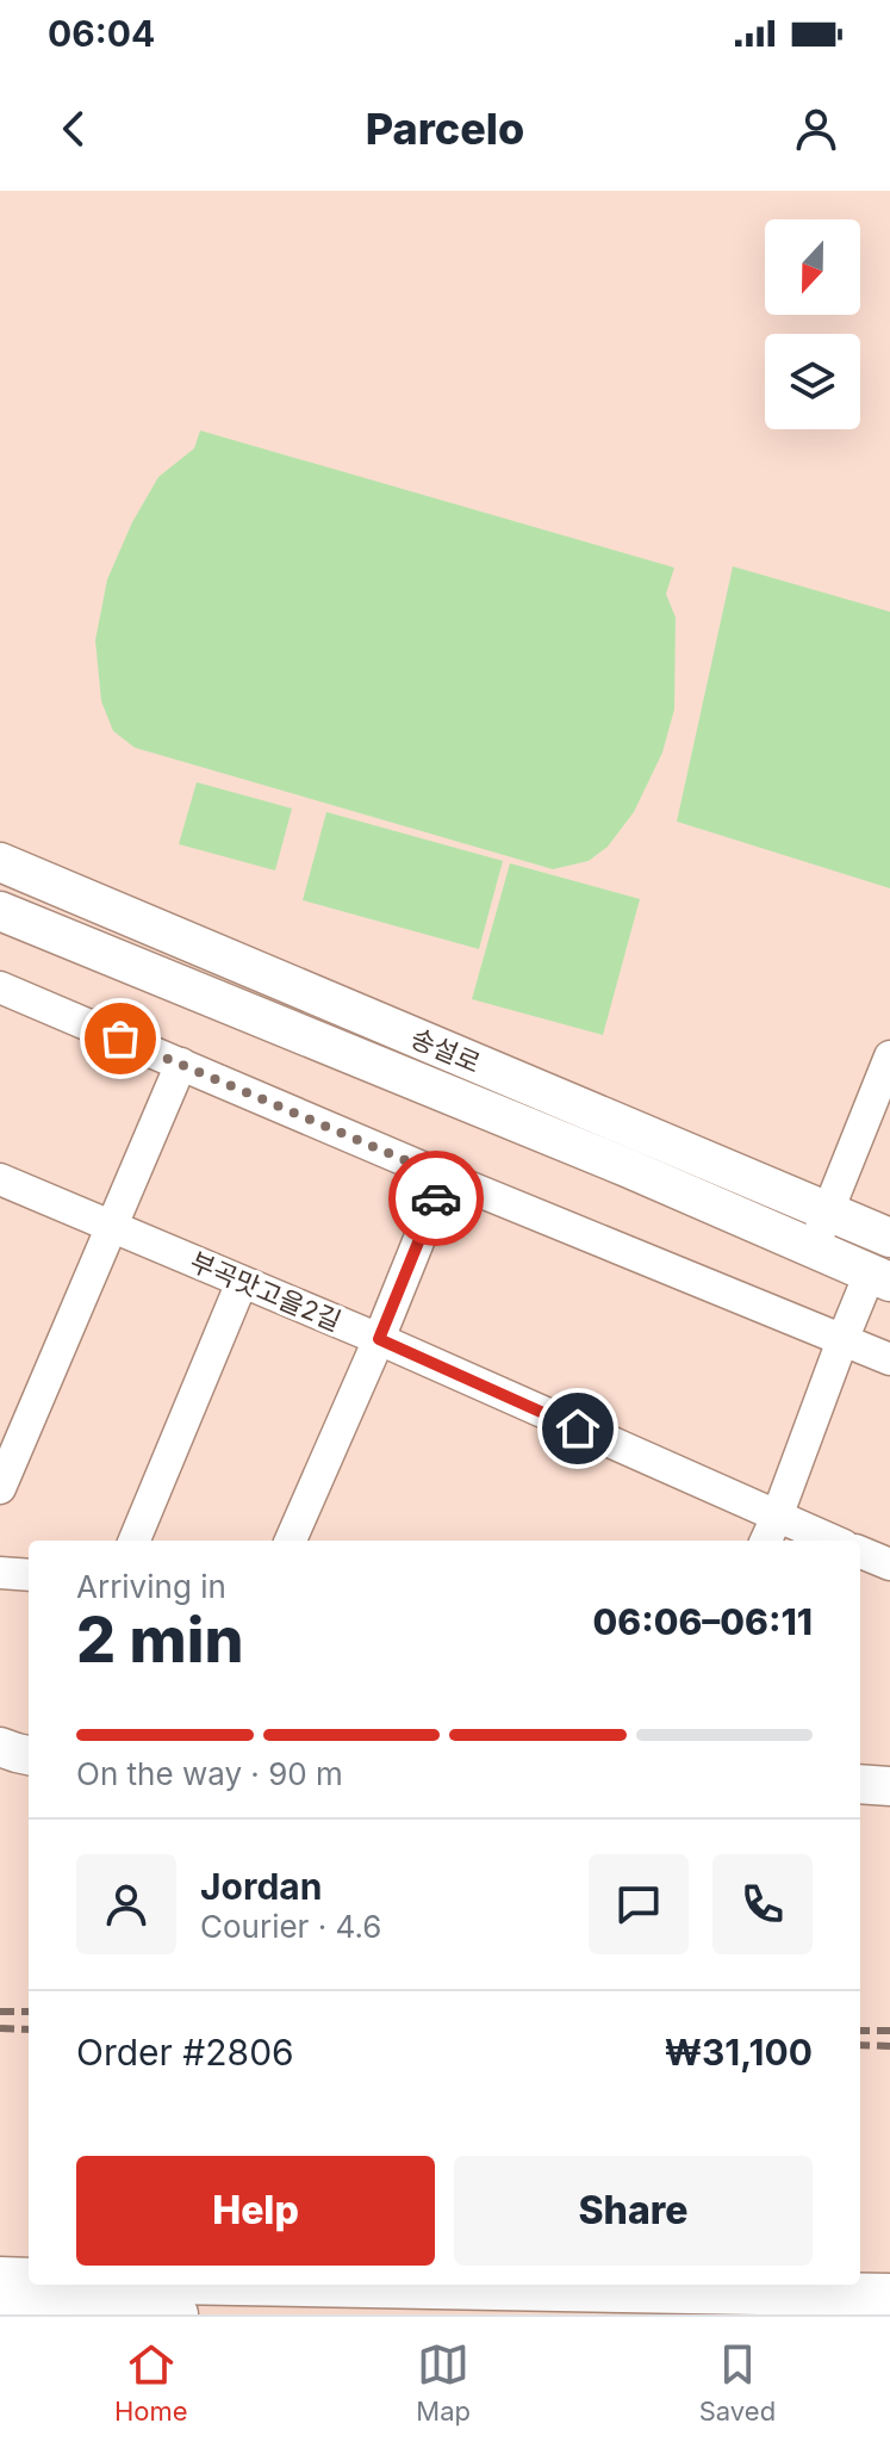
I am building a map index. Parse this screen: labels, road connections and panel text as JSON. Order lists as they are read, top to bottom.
{
  "streets": {
    "street": ["송설로", "부곡맛고을2길"]
  },
  "north": "bottom",
  "page": {
    "status": "06:04",
    "header": "Parcelo",
    "heading": ["2 min", "Arriving in", "06:06–06:11"],
    "panel": [
      "Jordan",
      "Courier · 4.6",
      "Order #2806",
      "₩31,100"
    ],
    "bar": "On the way · 90 m",
    "buttons": ["Help", "Share"],
    "tabs": ["Home", "Map", "Saved"]
  }
}
